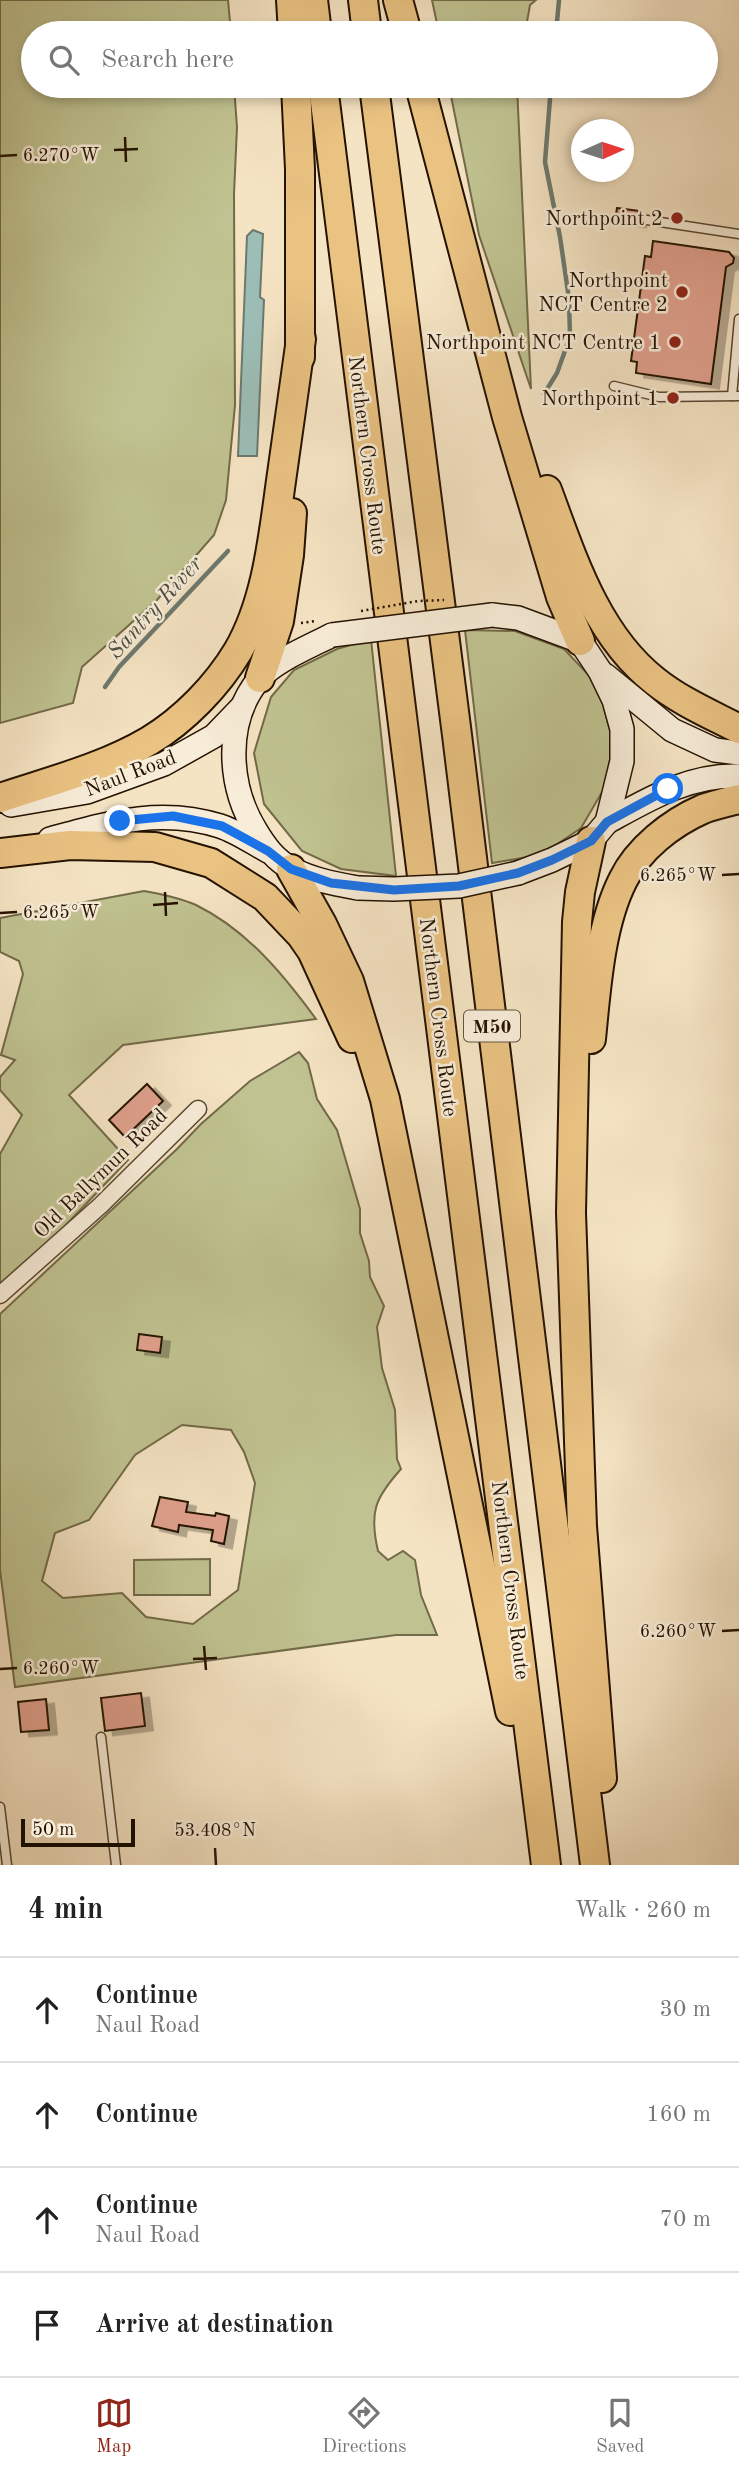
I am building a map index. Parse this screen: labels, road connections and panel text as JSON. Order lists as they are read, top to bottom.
{
  "streets": {
    "highway": ["Northern Cross Route", "M50"],
    "main road": ["Naul Road"],
    "street": ["Old Ballymun Road"]
  },
  "water": ["Santry River"],
  "places": [
    "Northpoint 2",
    "Northpoint NCT Centre 2",
    "Northpoint NCT Centre 1",
    "Northpoint 1"
  ],
  "scale_bar": "50 m",
  "north": "right",
  "page": {
    "search": "Search here",
    "scale": "50 m",
    "heading": ["4 min", "Walk · 260 m"],
    "list": [
      ["Continue", "Naul Road", "30 m"],
      ["Continue", "160 m"],
      ["Continue", "Naul Road", "70 m"],
      "Arrive at destination"
    ],
    "nav": ["Map", "Directions", "Saved"]
  },
  "coordinates": [
    "6.270°W",
    "6.265°W",
    "6.260°W",
    "53.408°N"
  ]
}
